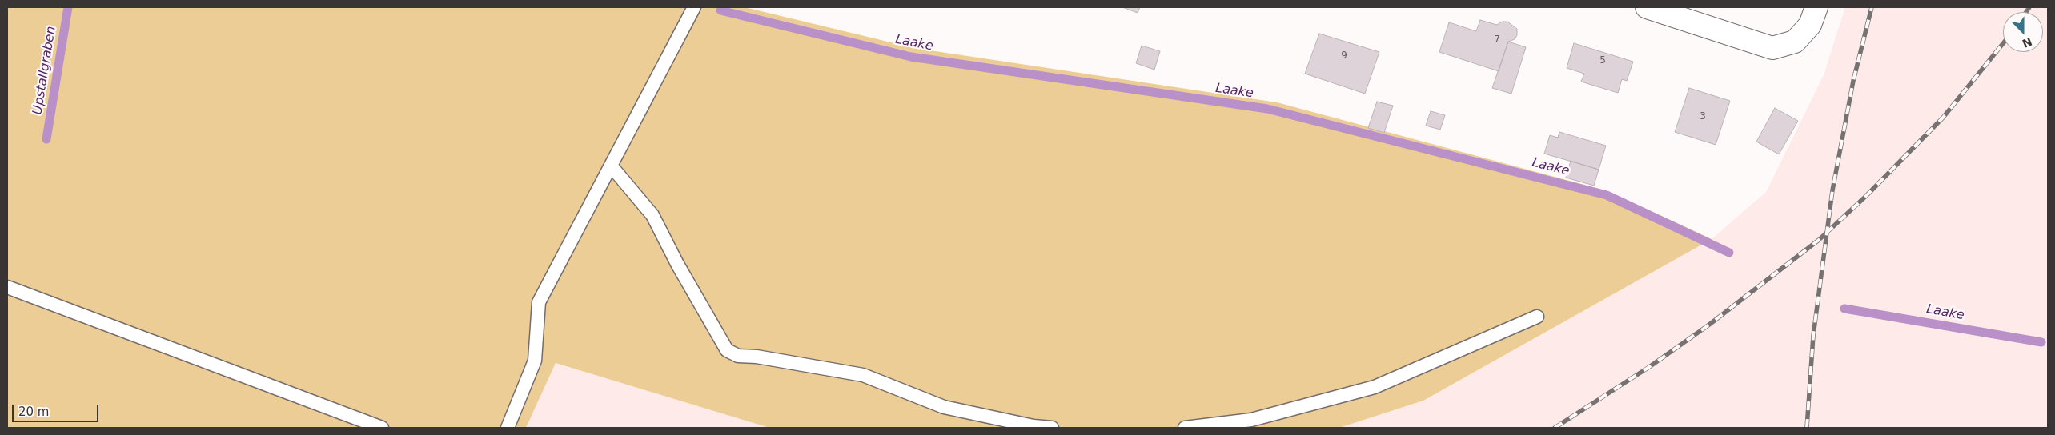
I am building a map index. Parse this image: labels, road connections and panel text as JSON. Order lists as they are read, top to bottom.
{
  "water": ["Laake", "Upstallgraben"],
  "house_numbers": [
    "7",
    "9",
    "5",
    "3"
  ],
  "scale_bar": "20 m",
  "north": "bottom"
}
